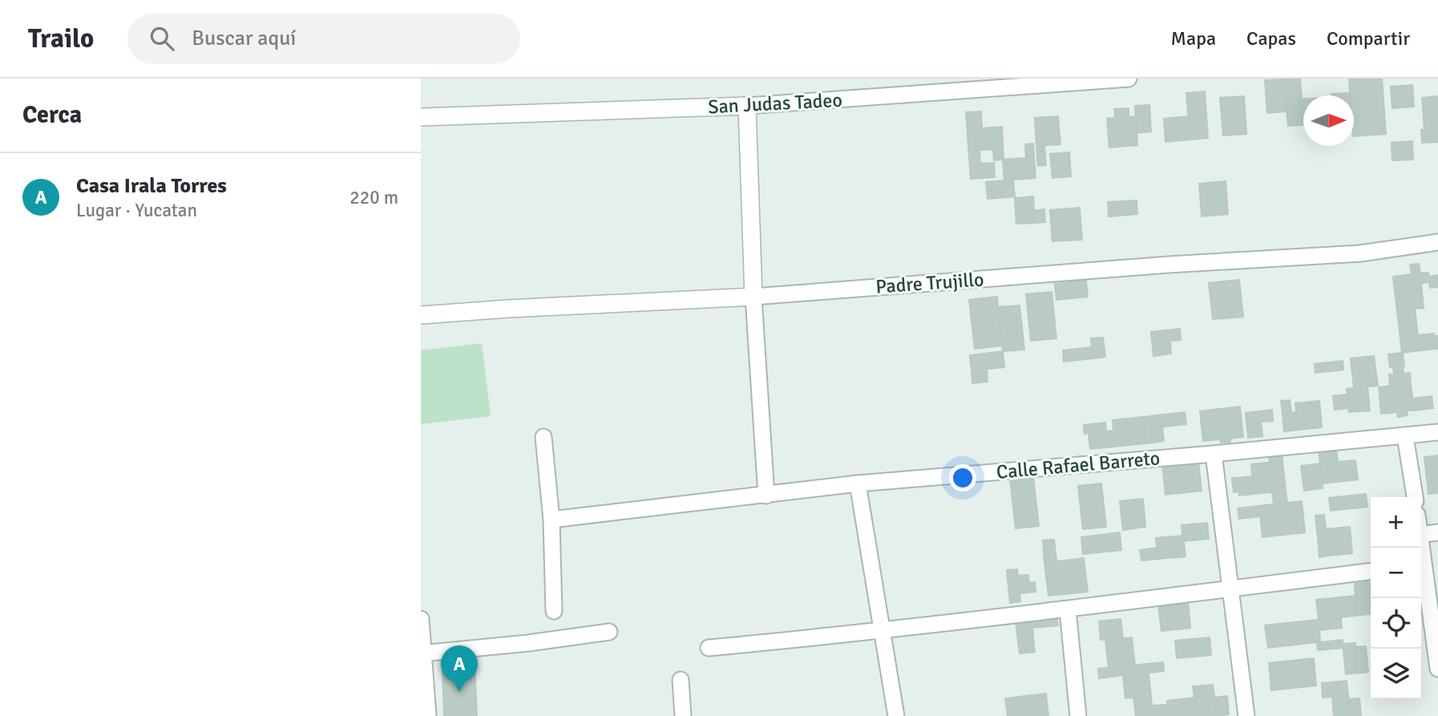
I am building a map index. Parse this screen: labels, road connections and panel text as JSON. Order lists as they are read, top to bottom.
{
  "streets": {
    "street": ["San Judas Tadeo", "Padre Trujillo", "Calle Rafael Barreto"]
  },
  "north": "right",
  "page": {
    "header": "Trailo",
    "search": "Buscar aquí",
    "nav": ["Mapa", "Capas", "Compartir"],
    "heading": "Cerca",
    "list": [
      {
        "mark": "A",
        "name": "Casa Irala Torres",
        "note": "Lugar · Yucatan",
        "value": "220 m"
      }
    ],
    "map_buttons": ["+", "−"],
    "pins": "A"
  }
}
